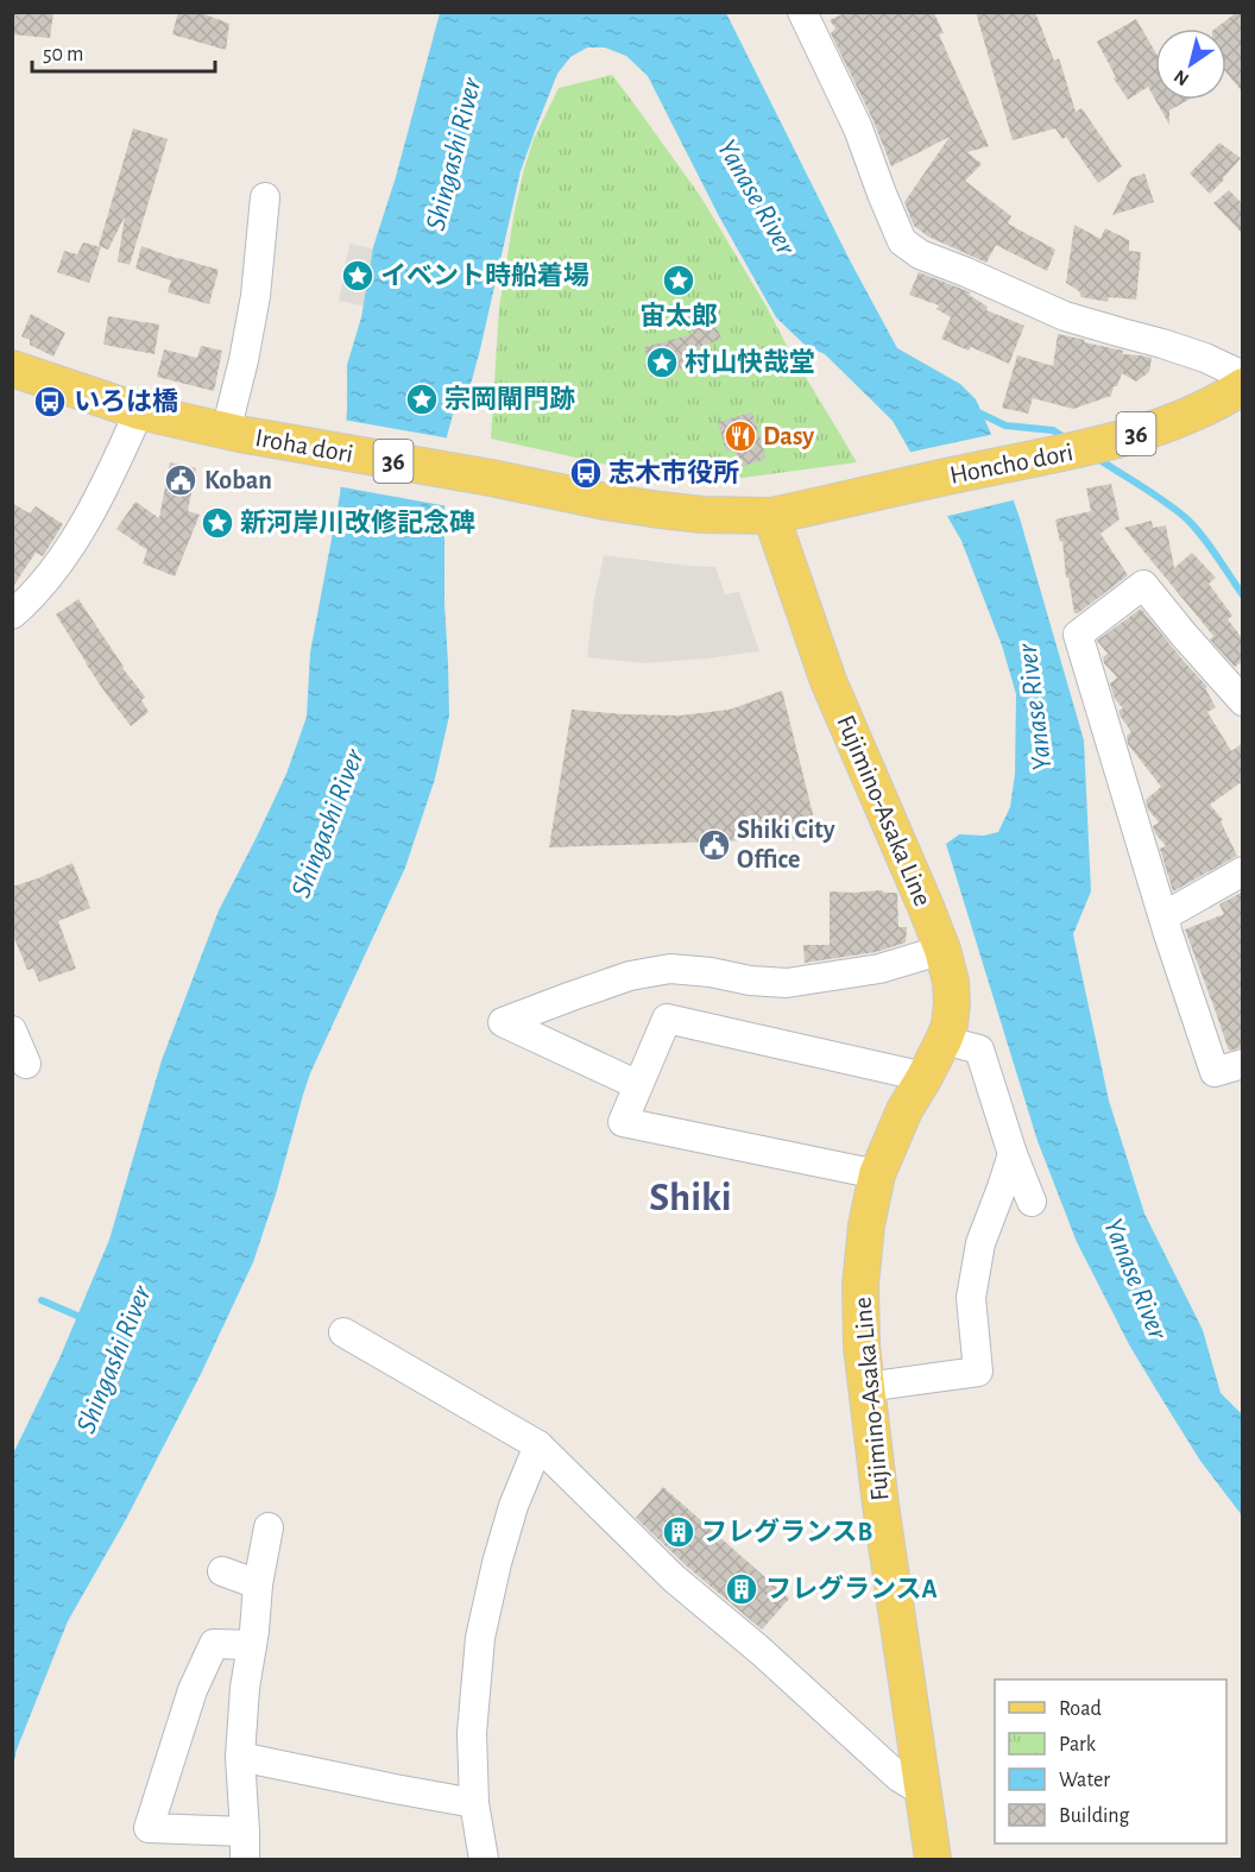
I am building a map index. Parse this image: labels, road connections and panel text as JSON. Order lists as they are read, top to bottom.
{
  "streets": {
    "main road": [
      "36",
      "Iroha dori",
      "Honcho dori",
      "Fujimino-Asaka Line"
    ]
  },
  "crossings": [
    ["Iroha dori", "Honcho dori"],
    ["Iroha dori", "Fujimino-Asaka Line"],
    ["Honcho dori", "Fujimino-Asaka Line"]
  ],
  "districts": ["Shiki"],
  "water": ["Shingashi River", "Yanase River"],
  "places": {
    "place": [
      "イベント時船着場",
      "宙太郎",
      "村山快哉堂",
      "宗岡閘門跡",
      "新河岸川改修記念碑"
    ],
    "bus stop": ["いろは橋", "志木市役所"],
    "restaurant": ["Dasy"],
    "public building": ["Koban", "Shiki City Office"],
    "building": ["フレグランスB", "フレグランスA"]
  },
  "legend": [
    "Road",
    "Park",
    "Water",
    "Building"
  ],
  "scale_bar": "50 m",
  "north": "bottom left"
}
